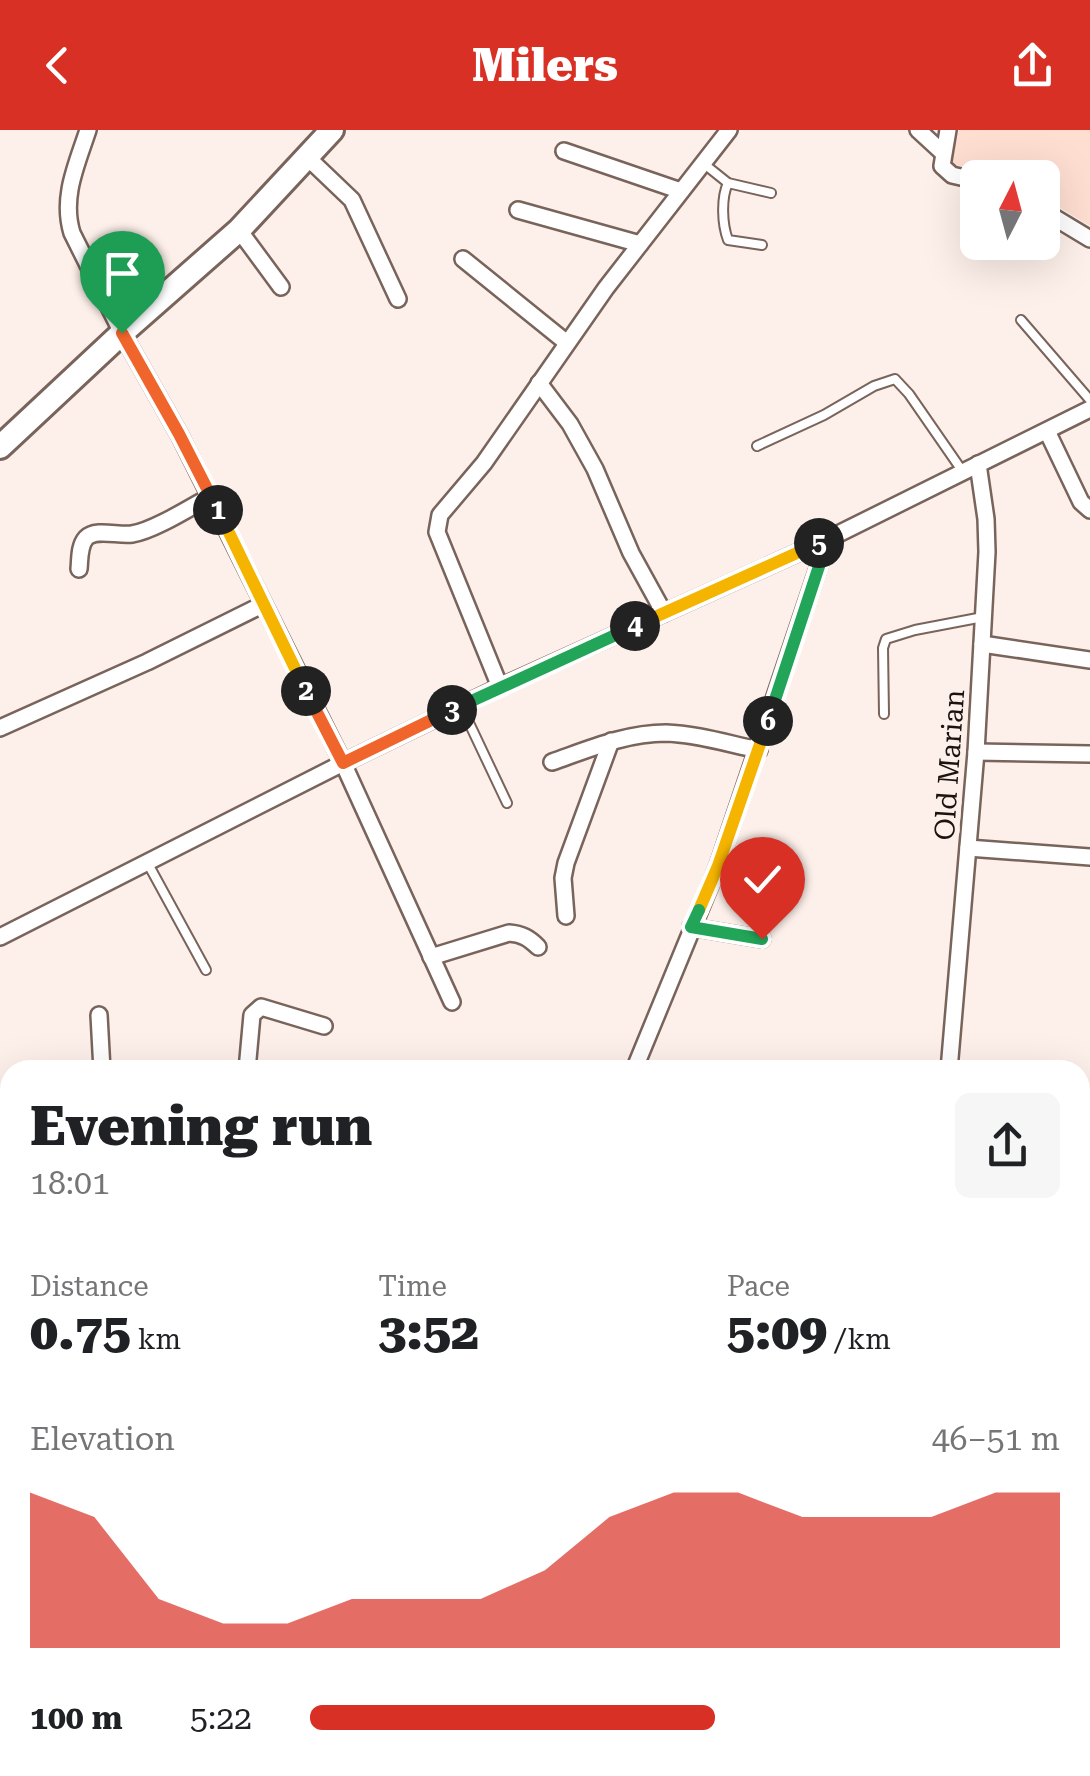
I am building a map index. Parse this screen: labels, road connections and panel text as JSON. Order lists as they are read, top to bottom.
{
  "streets": {
    "street": ["Old Marian"]
  },
  "north": "top",
  "page": {
    "header": "Milers",
    "pins": [
      "1",
      "5",
      "4",
      "2",
      "3",
      "6"
    ],
    "heading": ["Evening run", "18:01"],
    "stats": [
      ["Distance", "0.75 km"],
      ["Time", "3:52"],
      ["Pace", "5:09 /km"]
    ],
    "chart": ["Elevation", "46–51 m"],
    "list": [
      {
        "name": "100 m",
        "note": "5:22"
      }
    ]
  }
}
